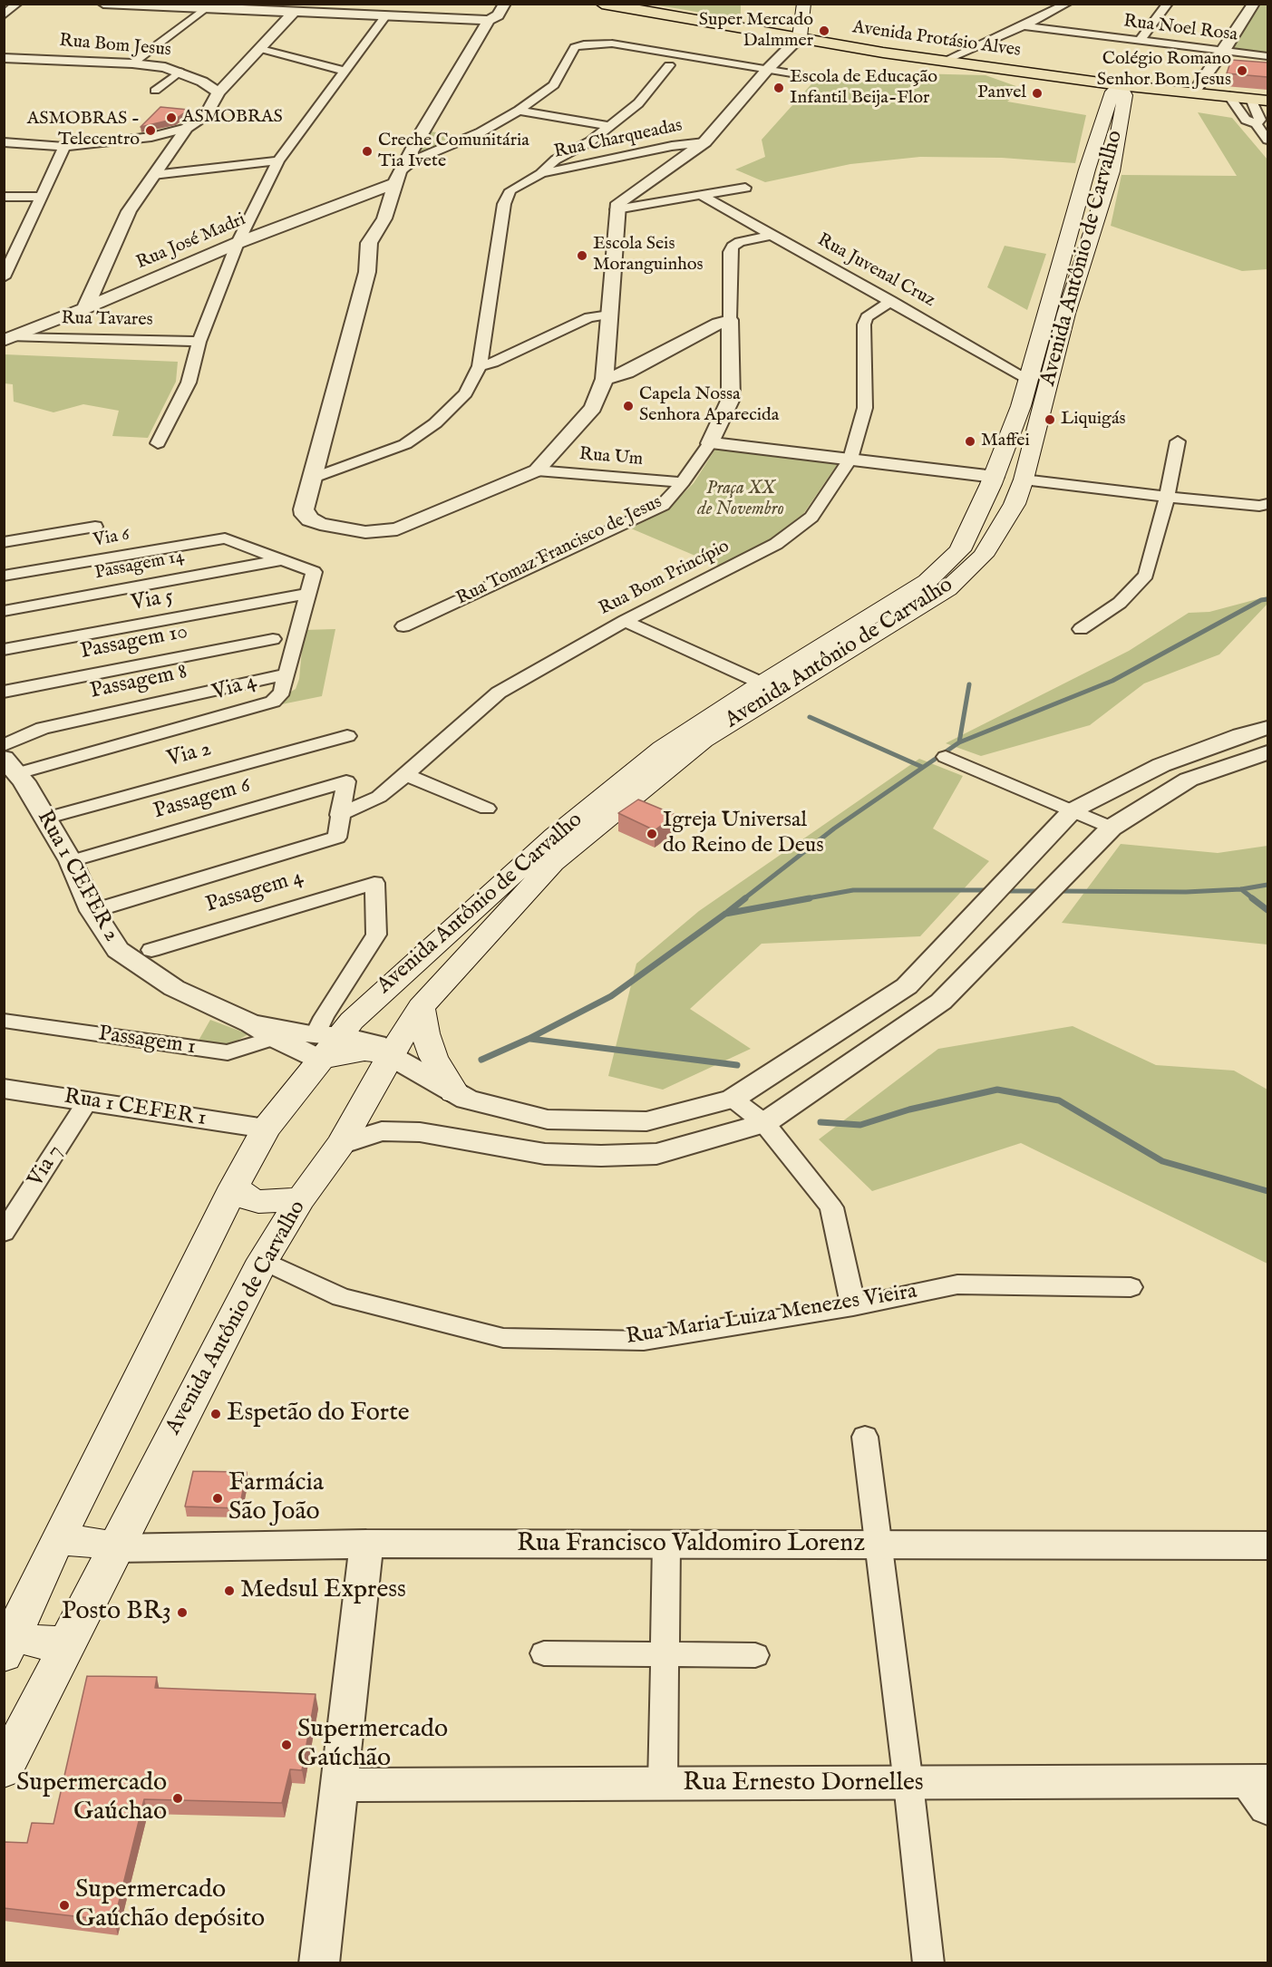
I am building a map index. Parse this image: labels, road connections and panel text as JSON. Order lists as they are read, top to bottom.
{
  "streets": {
    "main road": ["Avenida Protásio Alves", "Avenida Antônio de Carvalho"],
    "street": [
      "Rua Noel Rosa",
      "Rua Bom Jesus",
      "Rua Charqueadas",
      "Rua José Madri",
      "Rua Juvenal Cruz",
      "Rua Tavares",
      "Rua Um",
      "Via 6",
      "Rua Tomaz Francisco de Jesus",
      "Passagem 14",
      "Rua Bom Princípio",
      "Via 5",
      "Passagem 10",
      "Passagem 8",
      "Via 4",
      "Via 2",
      "Passagem 6",
      "Rua 1 CEFER 2",
      "Passagem 4",
      "Passagem 1",
      "Rua 1 CEFER 1",
      "Via 7",
      "Rua Maria Luiza Menezes Vieira",
      "Rua Francisco Valdomiro Lorenz",
      "Rua Ernesto Dornelles"
    ]
  },
  "crossings": [
    ["Avenida Protásio Alves", "Avenida Antônio de Carvalho"],
    ["Rua José Madri", "Rua Tavares"],
    ["Avenida Antônio de Carvalho", "Rua Juvenal Cruz"],
    ["Avenida Antônio de Carvalho", "Rua 1 CEFER 2"],
    ["Avenida Antônio de Carvalho", "Passagem 4"],
    ["Avenida Antônio de Carvalho", "Rua 1 CEFER 1"],
    ["Avenida Antônio de Carvalho", "Rua Maria Luiza Menezes Vieira"],
    ["Avenida Antônio de Carvalho", "Rua Francisco Valdomiro Lorenz"],
    ["Rua Juvenal Cruz", "Rua Tomaz Francisco de Jesus"],
    ["Rua Juvenal Cruz", "Rua Bom Princípio"],
    ["Rua Um", "Rua Tomaz Francisco de Jesus"],
    ["Via 6", "Via 4"],
    ["Passagem 14", "Via 4"],
    ["Rua Bom Princípio", "Passagem 6"],
    ["Via 5", "Via 4"],
    ["Passagem 8", "Via 4"],
    ["Via 4", "Rua 1 CEFER 2"],
    ["Via 2", "Rua 1 CEFER 2"],
    ["Passagem 6", "Rua 1 CEFER 2"],
    ["Rua 1 CEFER 2", "Passagem 4"],
    ["Rua 1 CEFER 2", "Passagem 1"],
    ["Rua 1 CEFER 1", "Via 7"]
  ],
  "parks": ["Praça XX de Novembro"],
  "places": [
    "Super Mercado Dalmmer",
    "Colégio Romano Senhor Bom Jesus",
    "Escola de Educação Infantil Beija-Flor",
    "Panvel",
    "ASMOBRAS",
    "ASMOBRAS - Telecentro",
    "Creche Comunitária Tia Ivete",
    "Escola Seis Moranguinhos",
    "Capela Nossa Senhora Aparecida",
    "Liquigás",
    "Maffei",
    "Igreja Universal do Reino de Deus",
    "Espetão do Forte",
    "Farmácia São João",
    "Medsul Express",
    "Posto BR3",
    "Supermercado Gaúchão",
    "Supermercado Gaúchao",
    "Supermercado Gaúchão depósito"
  ]
}
